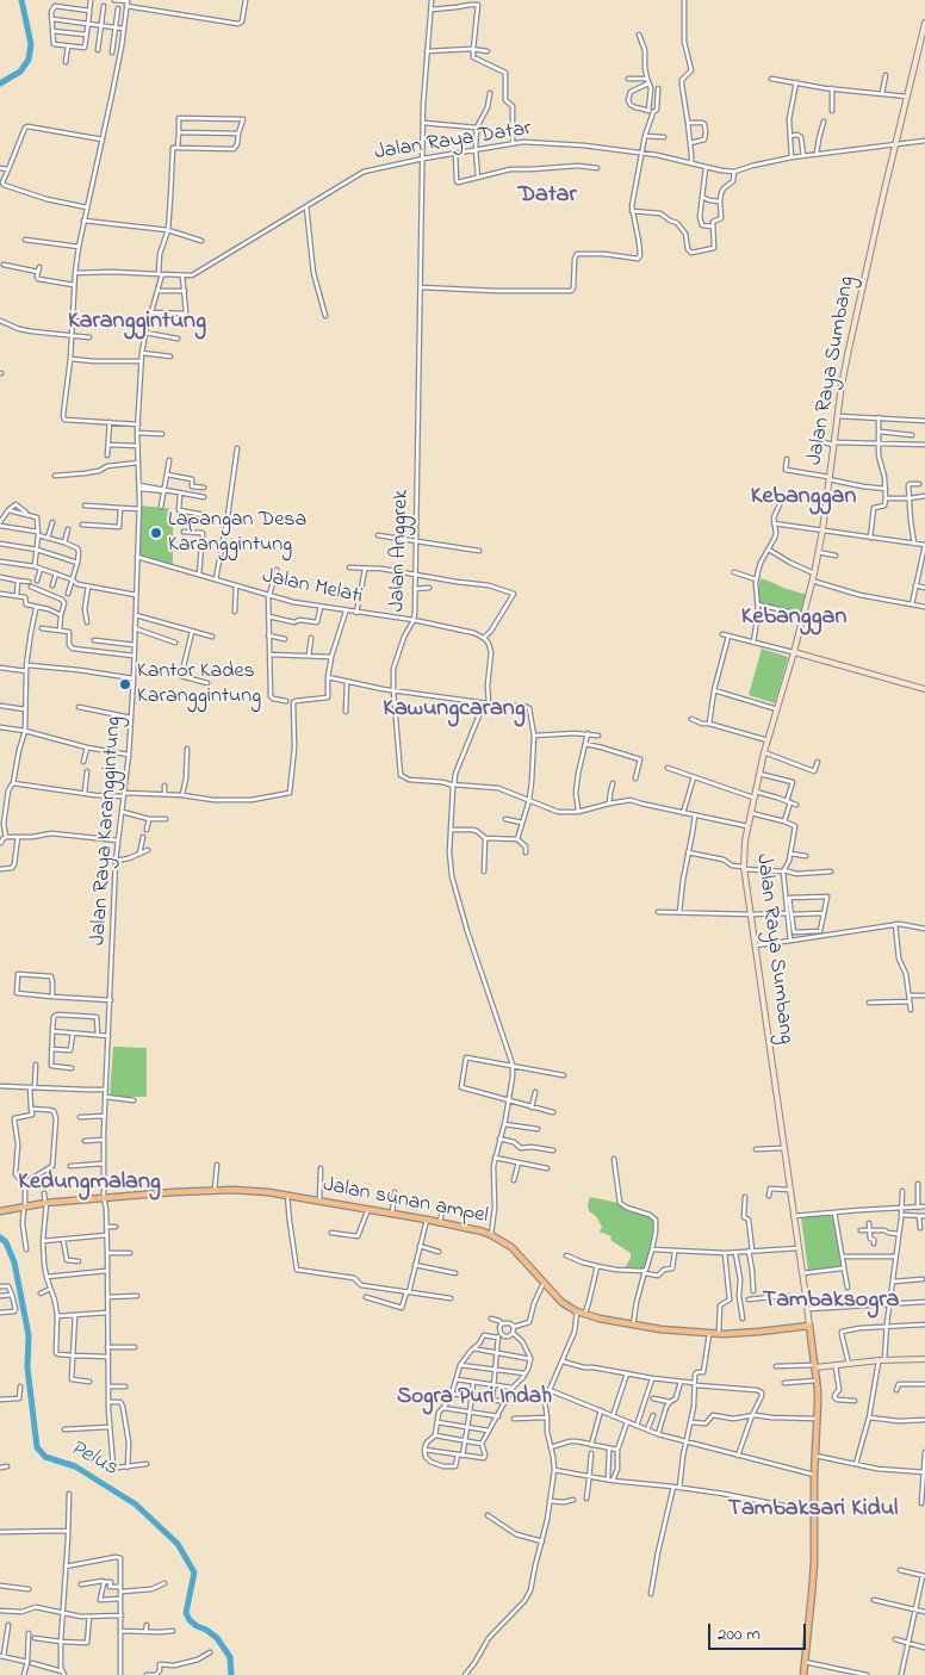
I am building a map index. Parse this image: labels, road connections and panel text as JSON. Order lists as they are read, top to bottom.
{
  "streets": {
    "main road": ["Jalan sunan ampel"],
    "street": [
      "Jalan Raya Datar",
      "Jalan Raya Sumbang",
      "Jalan Anggrek",
      "Jalan Melati",
      "Jalan Raya Karanggintung"
    ]
  },
  "crossings": [
    ["Jalan Raya Datar", "Jalan Anggrek"],
    ["Jalan Raya Sumbang", "Jalan sunan ampel"],
    ["Jalan Anggrek", "Jalan Melati"],
    ["Jalan Melati", "Jalan Raya Karanggintung"],
    ["Jalan Raya Karanggintung", "Jalan sunan ampel"]
  ],
  "districts": [
    "Datar",
    "Karanggintung",
    "Kebanggan",
    "Kebanggan",
    "Kawungcarang",
    "Kedungmalang",
    "Tambaksogra",
    "Sogra Puri Indah",
    "Tambaksari Kidul"
  ],
  "water": ["Pelus"],
  "places": ["Lapangan Desa Karanggintung", "Kantor Kades Karanggintung"],
  "scale_bar": "200 m"
}
